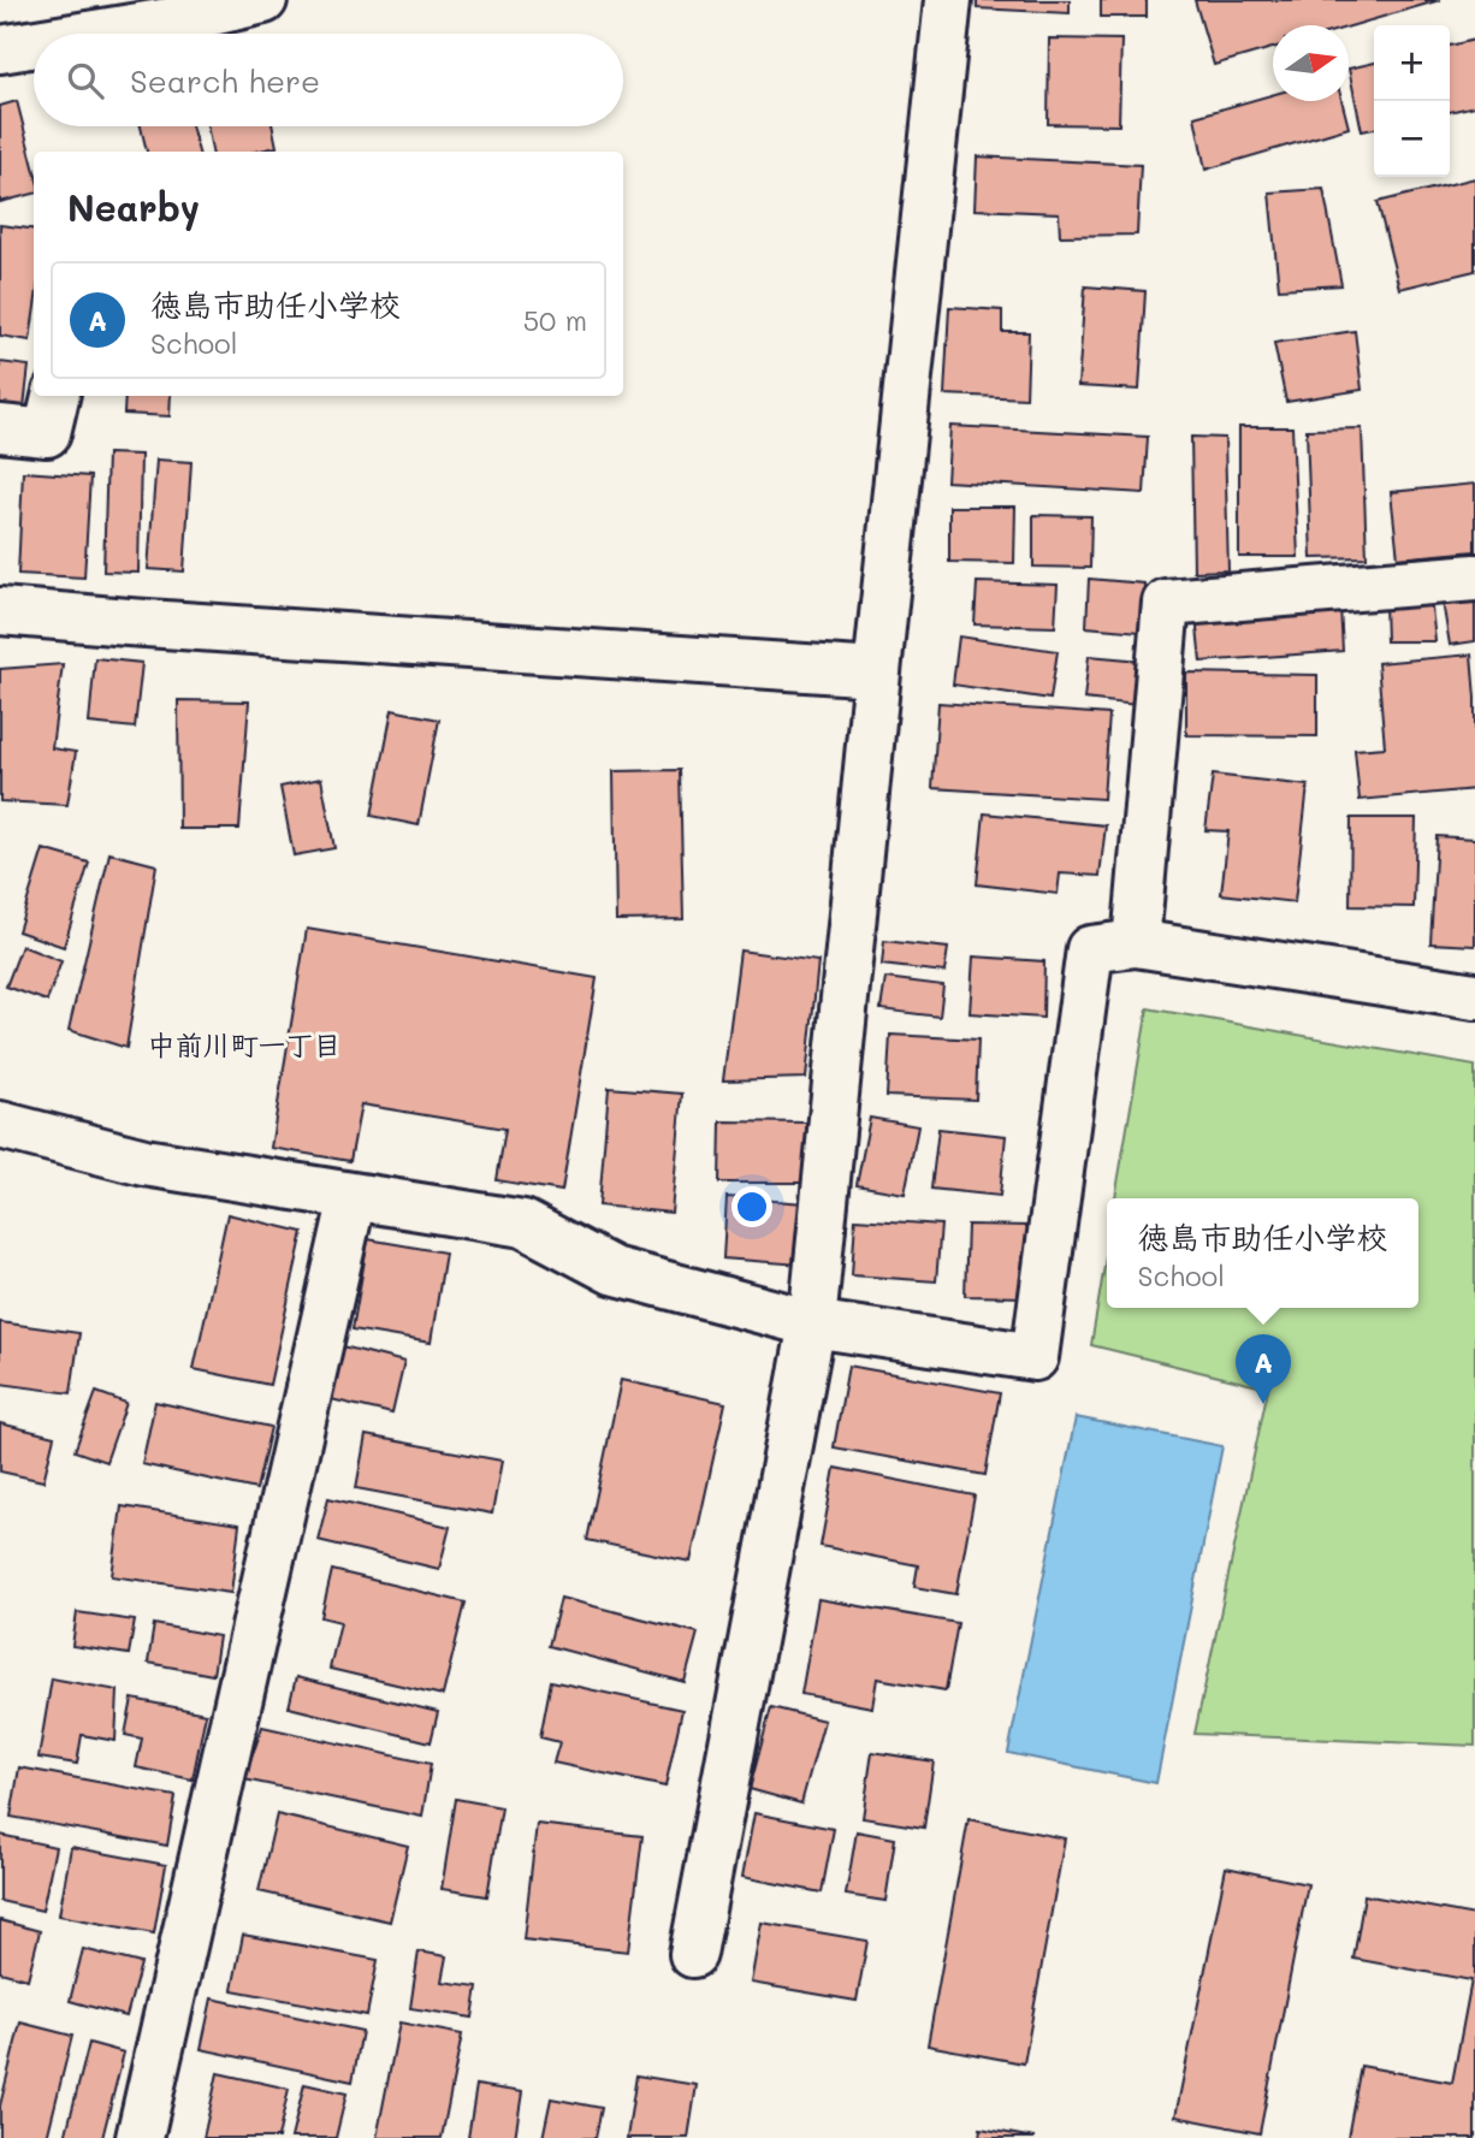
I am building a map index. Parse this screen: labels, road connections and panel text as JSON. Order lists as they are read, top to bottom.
{
  "districts": ["中前川町一丁目"],
  "north": "right",
  "page": {
    "map_buttons": ["+", "−"],
    "search": "Search here",
    "heading": "Nearby",
    "list": [
      {
        "mark": "A",
        "name": "徳島市助任小学校",
        "note": "School",
        "value": "50 m"
      }
    ],
    "popup": ["徳島市助任小学校", "School"],
    "pins": "A"
  }
}
